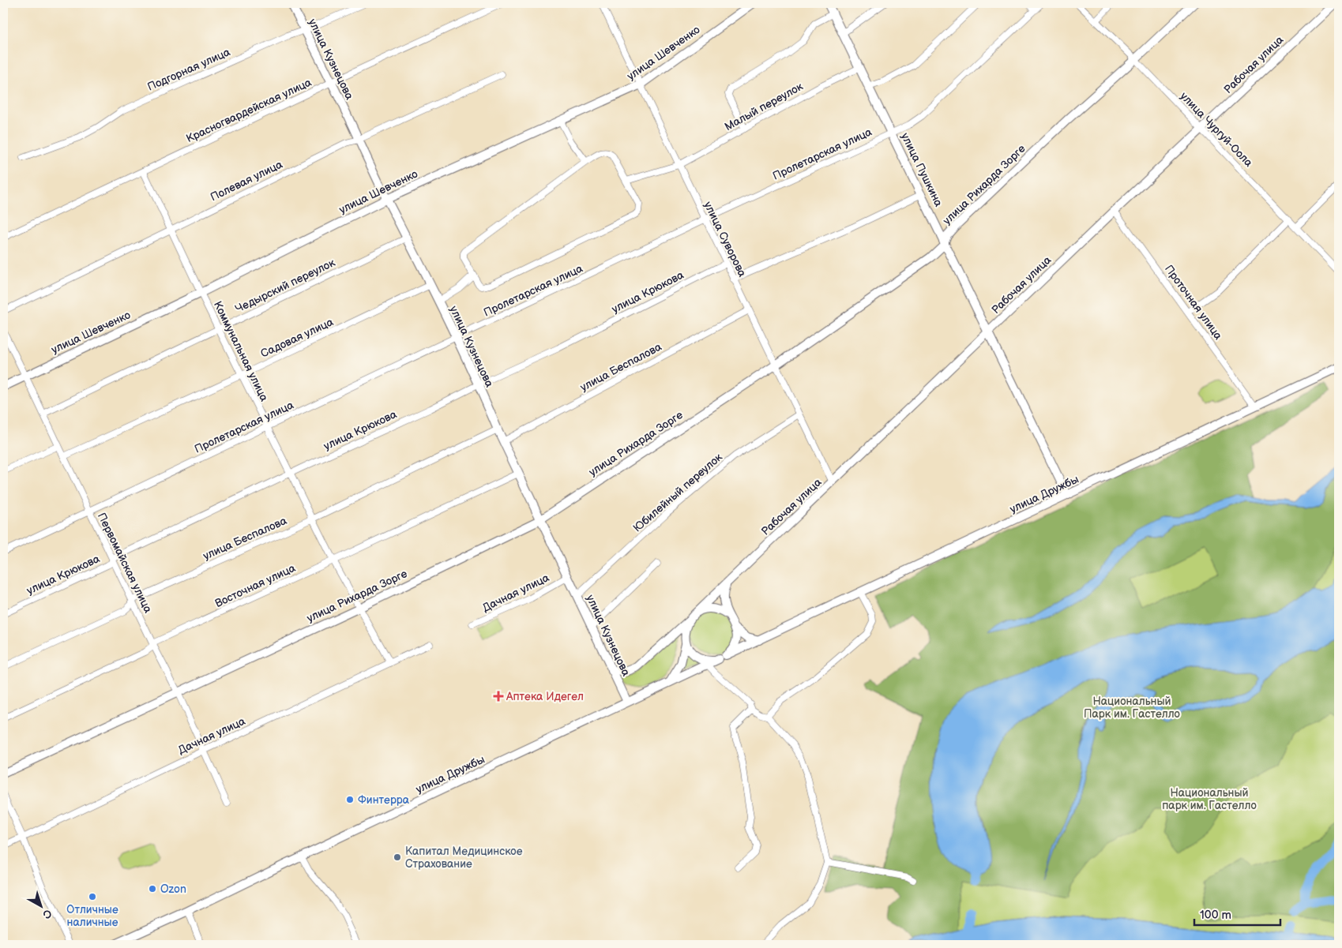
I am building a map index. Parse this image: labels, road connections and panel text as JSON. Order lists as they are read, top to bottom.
{
  "streets": {
    "street": [
      "улица Шевченко",
      "улица Кузнецова",
      "Рабочая улица",
      "Подгорная улица",
      "Малый переулок",
      "Красногвардейская улица",
      "улица Чургуй-Оола",
      "Пролетарская улица",
      "улица Пушкина",
      "Полевая улица",
      "улица Рихарда Зорге",
      "улица Суворова",
      "Чедырский переулок",
      "улица Крюкова",
      "Проточная улица",
      "Садовая улица",
      "Коммунальная улица",
      "улица Беспалова",
      "Юбилейный переулок",
      "улица Дружбы",
      "Первомайская улица",
      "Восточная улица",
      "Дачная улица"
    ]
  },
  "crossings": [
    ["улица Шевченко", "улица Кузнецова"],
    ["улица Шевченко", "улица Суворова"],
    ["улица Шевченко", "Коммунальная улица"],
    ["улица Шевченко", "Первомайская улица"],
    ["улица Кузнецова", "Рабочая улица"],
    ["улица Кузнецова", "Подгорная улица"],
    ["улица Кузнецова", "Красногвардейская улица"],
    ["улица Кузнецова", "Пролетарская улица"],
    ["улица Кузнецова", "Полевая улица"],
    ["улица Кузнецова", "улица Рихарда Зорге"],
    ["улица Кузнецова", "Чедырский переулок"],
    ["улица Кузнецова", "улица Крюкова"],
    ["улица Кузнецова", "Садовая улица"],
    ["улица Кузнецова", "улица Беспалова"],
    ["улица Кузнецова", "Юбилейный переулок"],
    ["улица Кузнецова", "улица Дружбы"],
    ["улица Кузнецова", "Восточная улица"],
    ["улица Кузнецова", "Дачная улица"],
    ["Рабочая улица", "улица Чургуй-Оола"],
    ["Рабочая улица", "улица Пушкина"],
    ["Рабочая улица", "улица Суворова"],
    ["Рабочая улица", "Проточная улица"],
    ["Рабочая улица", "улица Дружбы"],
    ["Малый переулок", "улица Пушкина"],
    ["Малый переулок", "улица Суворова"],
    ["Красногвардейская улица", "Коммунальная улица"],
    ["улица Чургуй-Оола", "улица Рихарда Зорге"],
    ["Пролетарская улица", "улица Пушкина"],
    ["Пролетарская улица", "улица Суворова"],
    ["Пролетарская улица", "Коммунальная улица"],
    ["Пролетарская улица", "Первомайская улица"],
    ["улица Пушкина", "улица Рихарда Зорге"],
    ["улица Пушкина", "улица Дружбы"],
    ["Полевая улица", "Коммунальная улица"],
    ["улица Рихарда Зорге", "улица Суворова"],
    ["улица Рихарда Зорге", "Коммунальная улица"],
    ["улица Рихарда Зорге", "Первомайская улица"],
    ["улица Суворова", "улица Крюкова"],
    ["улица Суворова", "улица Беспалова"],
    ["улица Суворова", "Юбилейный переулок"],
    ["Чедырский переулок", "Коммунальная улица"],
    ["Чедырский переулок", "Первомайская улица"],
    ["улица Крюкова", "Коммунальная улица"],
    ["улица Крюкова", "Первомайская улица"],
    ["Проточная улица", "улица Дружбы"],
    ["Садовая улица", "Коммунальная улица"],
    ["Садовая улица", "Первомайская улица"],
    ["Коммунальная улица", "улица Беспалова"],
    ["Коммунальная улица", "Восточная улица"],
    ["Коммунальная улица", "Дачная улица"],
    ["улица Беспалова", "Первомайская улица"],
    ["Первомайская улица", "Восточная улица"],
    ["Первомайская улица", "Дачная улица"]
  ],
  "parks": ["Национальный Парк им. Гастелло", "Национальный парк им. Гастелло"],
  "places": {
    "health": ["Аптека Идегел"],
    "other": [
      "Финтерра",
      "Капитал Медицинское Страхование",
      "Ozon",
      "Отличные наличные"
    ]
  },
  "scale_bar": "100 m",
  "north": "bottom right"
}
